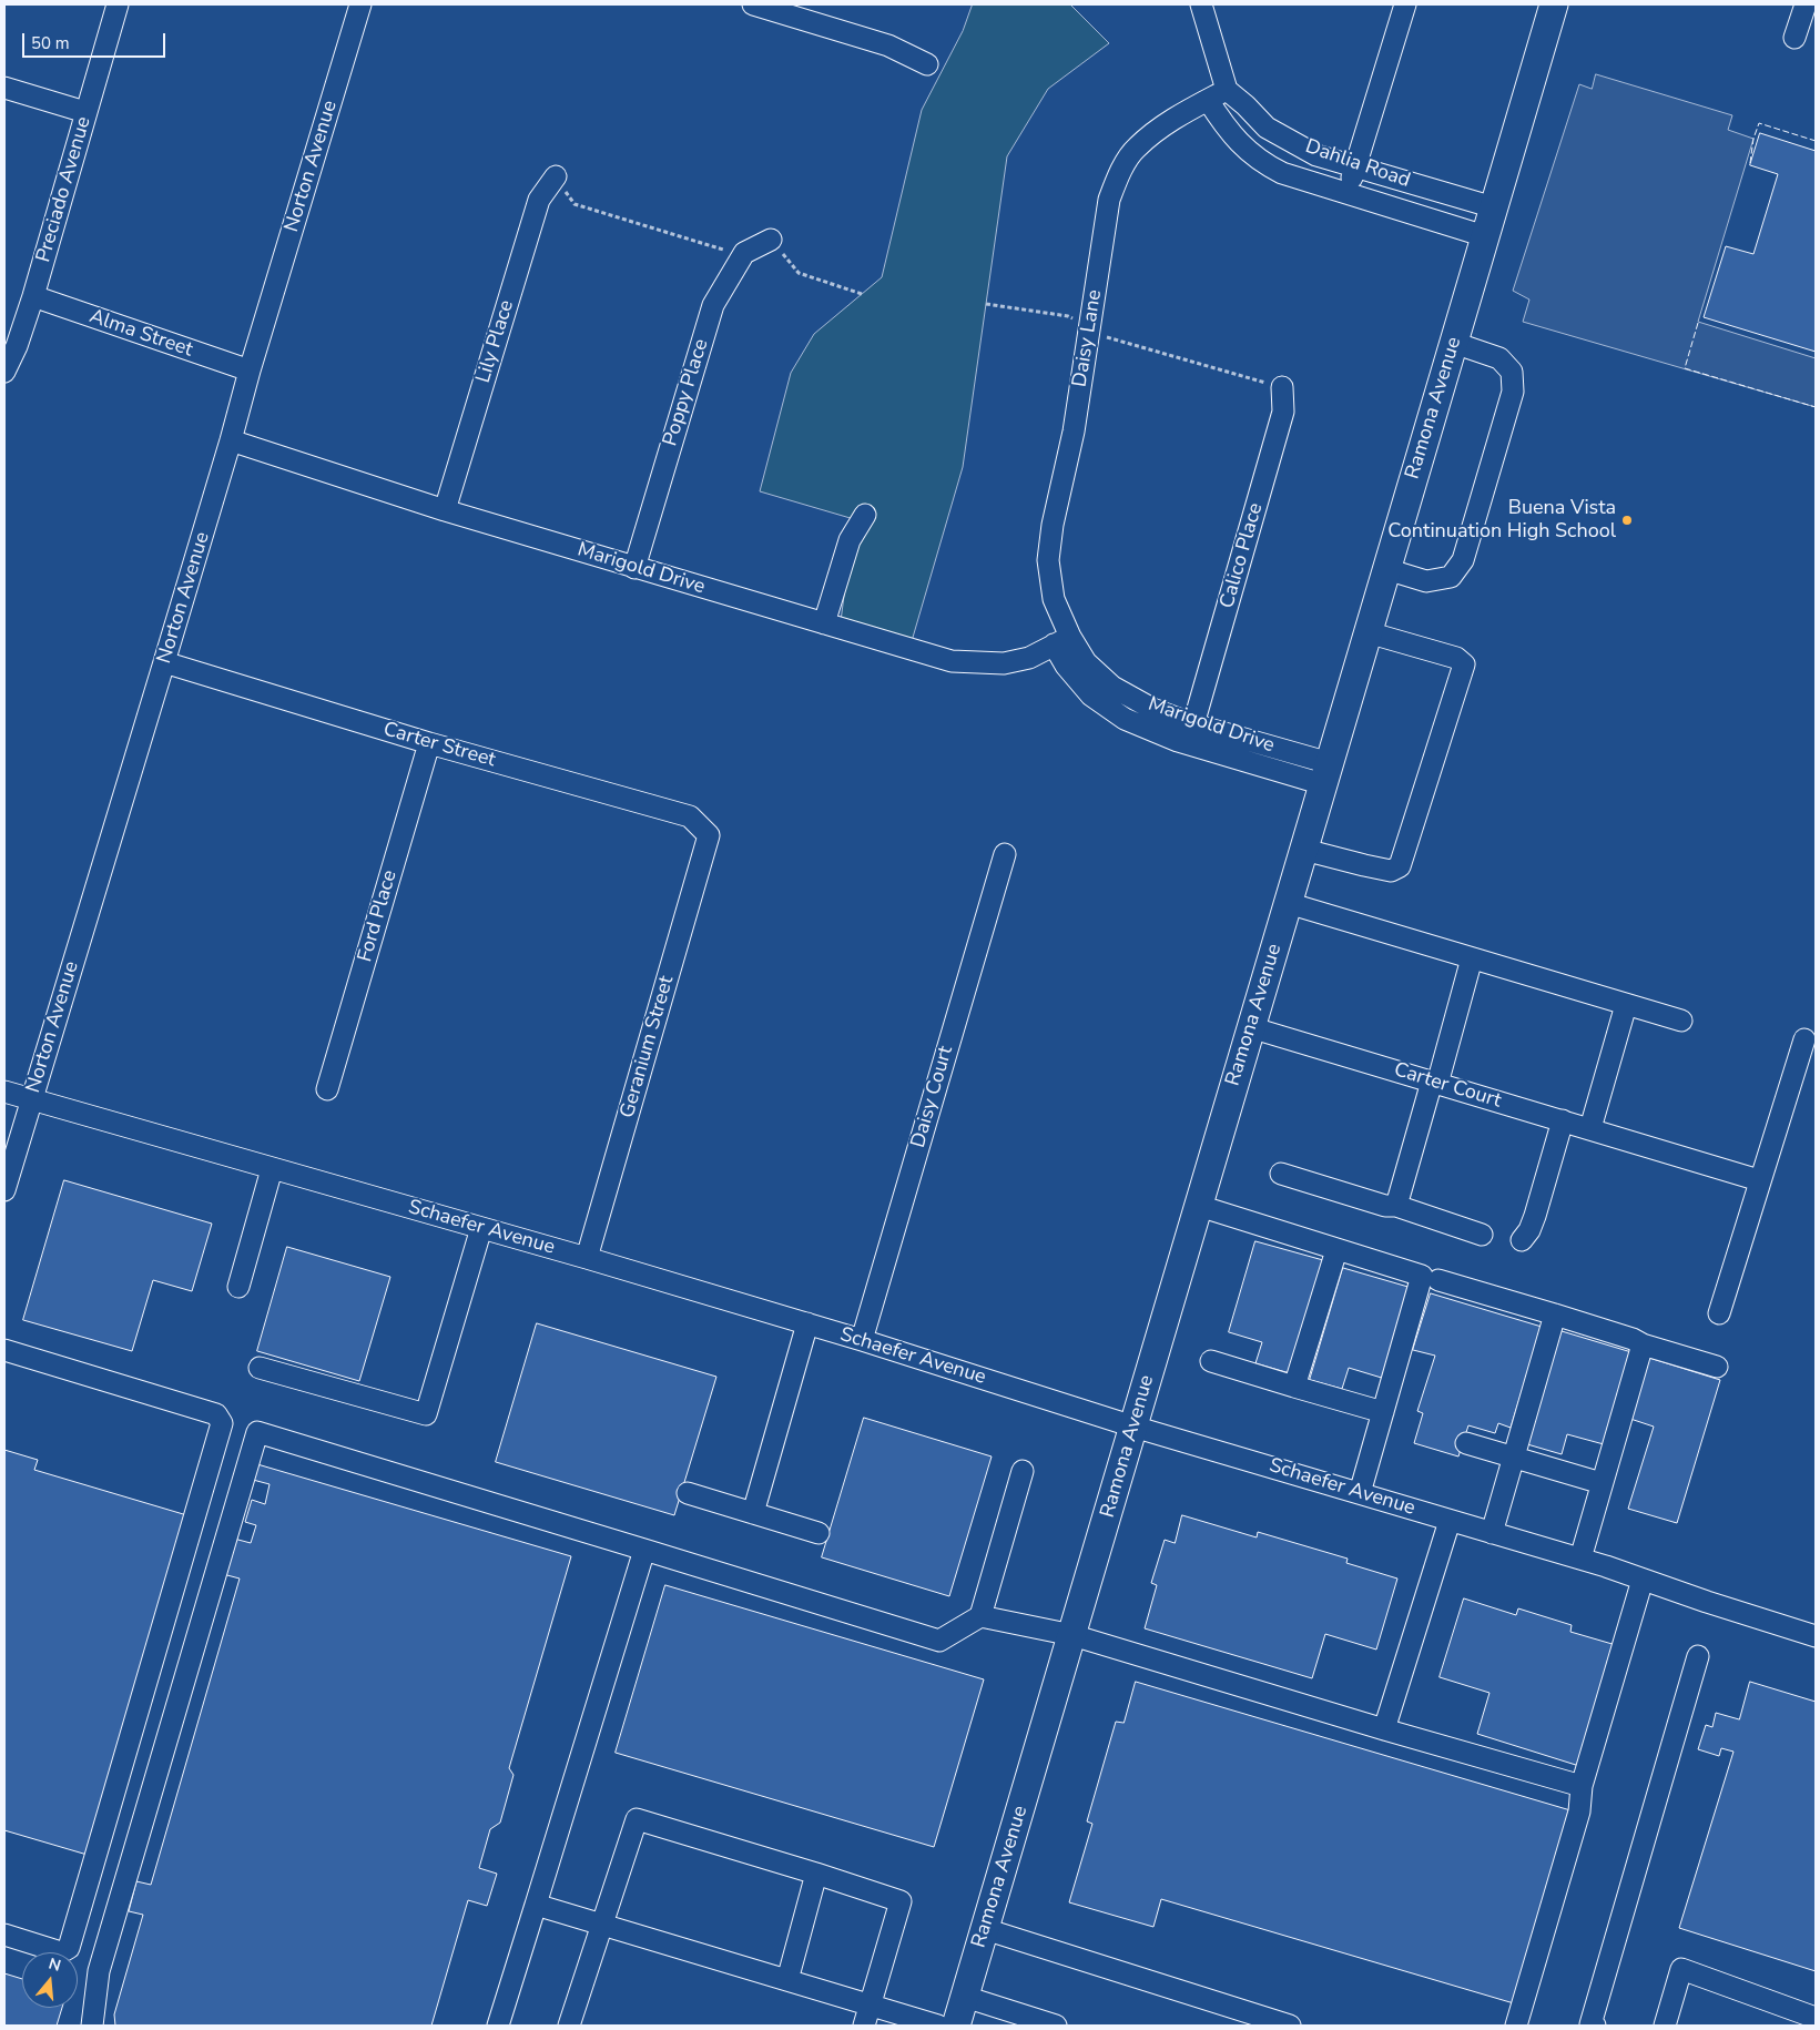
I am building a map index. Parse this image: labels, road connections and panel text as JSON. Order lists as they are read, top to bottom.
{
  "streets": {
    "main road": ["Ramona Avenue"],
    "street": [
      "Dahlia Road",
      "Norton Avenue",
      "Preciado Avenue",
      "Alma Street",
      "Daisy Lane",
      "Lily Place",
      "Poppy Place",
      "Calico Place",
      "Marigold Drive",
      "Carter Street",
      "Ford Place",
      "Geranium Street",
      "Carter Court",
      "Daisy Court",
      "Schaefer Avenue"
    ]
  },
  "crossings": [
    ["Dahlia Road", "Daisy Lane"],
    ["Dahlia Road", "Ramona Avenue"],
    ["Norton Avenue", "Alma Street"],
    ["Norton Avenue", "Marigold Drive"],
    ["Norton Avenue", "Carter Street"],
    ["Norton Avenue", "Schaefer Avenue"],
    ["Preciado Avenue", "Alma Street"],
    ["Daisy Lane", "Marigold Drive"],
    ["Lily Place", "Marigold Drive"],
    ["Poppy Place", "Marigold Drive"],
    ["Ramona Avenue", "Marigold Drive"],
    ["Ramona Avenue", "Carter Court"],
    ["Ramona Avenue", "Schaefer Avenue"],
    ["Calico Place", "Marigold Drive"],
    ["Carter Street", "Ford Place"],
    ["Carter Street", "Geranium Street"],
    ["Geranium Street", "Schaefer Avenue"],
    ["Daisy Court", "Schaefer Avenue"]
  ],
  "places": ["Buena Vista Continuation High School"],
  "scale_bar": "50 m",
  "north": "top"
}
